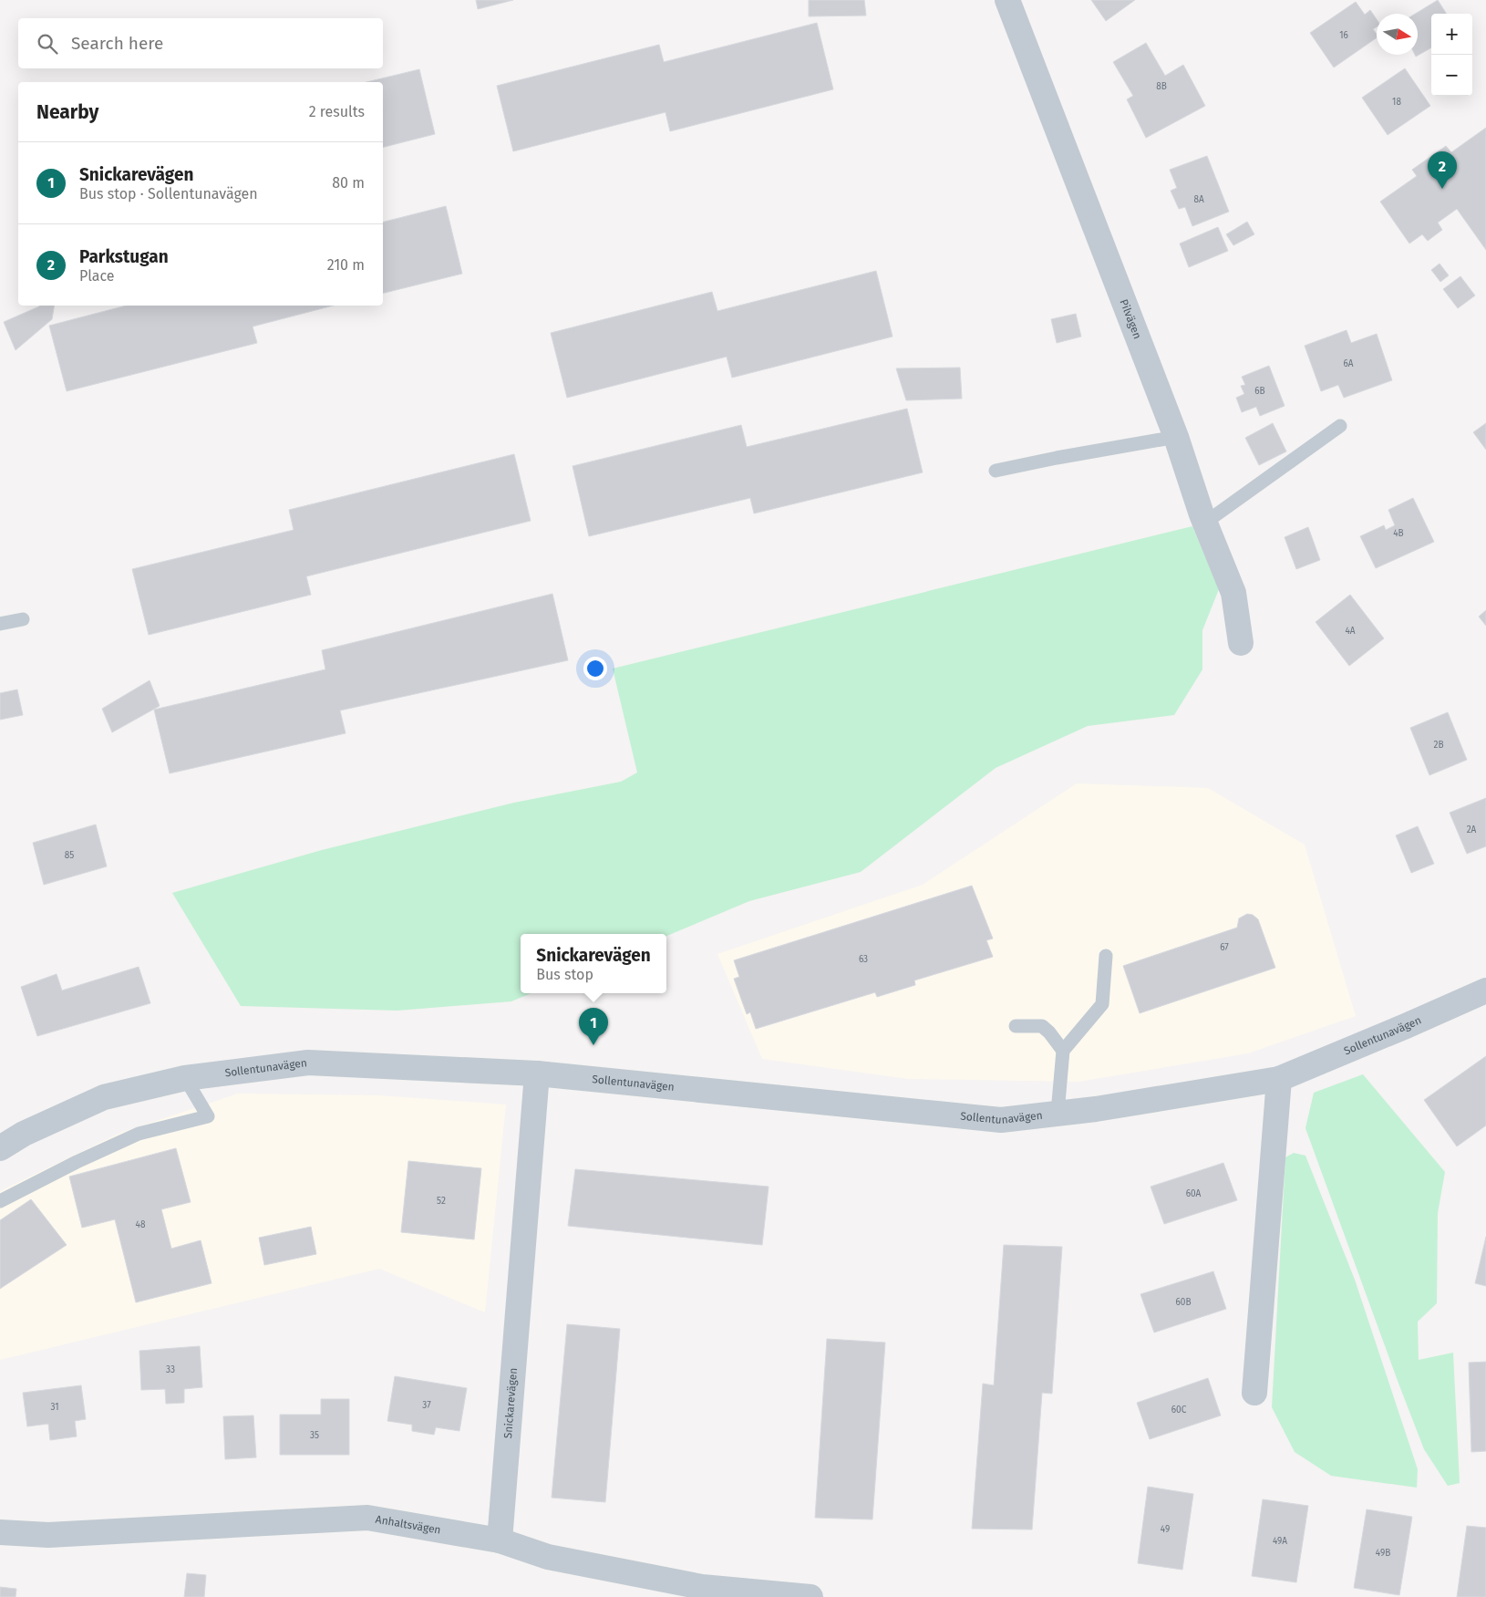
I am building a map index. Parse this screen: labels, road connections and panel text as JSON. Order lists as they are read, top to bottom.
{
  "streets": {
    "street": [
      "Pilvägen",
      "Sollentunavägen",
      "Snickarevägen",
      "Anhaltsvägen"
    ]
  },
  "crossings": [
    ["Sollentunavägen", "Snickarevägen"],
    ["Snickarevägen", "Anhaltsvägen"]
  ],
  "house_numbers": [
    "16",
    "8B",
    "18",
    "8A",
    "6A",
    "6B",
    "4B",
    "4A",
    "2B",
    "2A",
    "85",
    "67",
    "63",
    "60A",
    "52",
    "48",
    "60B",
    "33",
    "37",
    "31",
    "60C",
    "35",
    "49",
    "49A",
    "49B"
  ],
  "north": "right",
  "page": {
    "map_buttons": ["+", "−"],
    "search": "Search here",
    "heading": ["Nearby", "2 results"],
    "list": [
      {
        "mark": "1",
        "name": "Snickarevägen",
        "note": "Bus stop · Sollentunavägen",
        "value": "80 m"
      },
      {
        "mark": "2",
        "name": "Parkstugan",
        "note": "Place",
        "value": "210 m"
      }
    ],
    "pins": ["2", "1"],
    "popup": ["Snickarevägen", "Bus stop"]
  }
}
